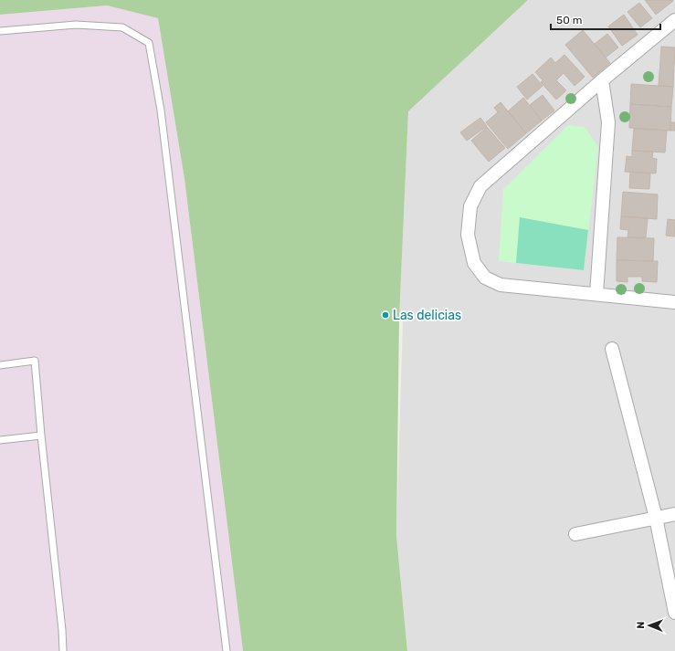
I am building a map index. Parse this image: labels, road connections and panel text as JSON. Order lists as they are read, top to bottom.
{
  "places": ["Las delicias"],
  "scale_bar": "50 m",
  "north": "left"
}
